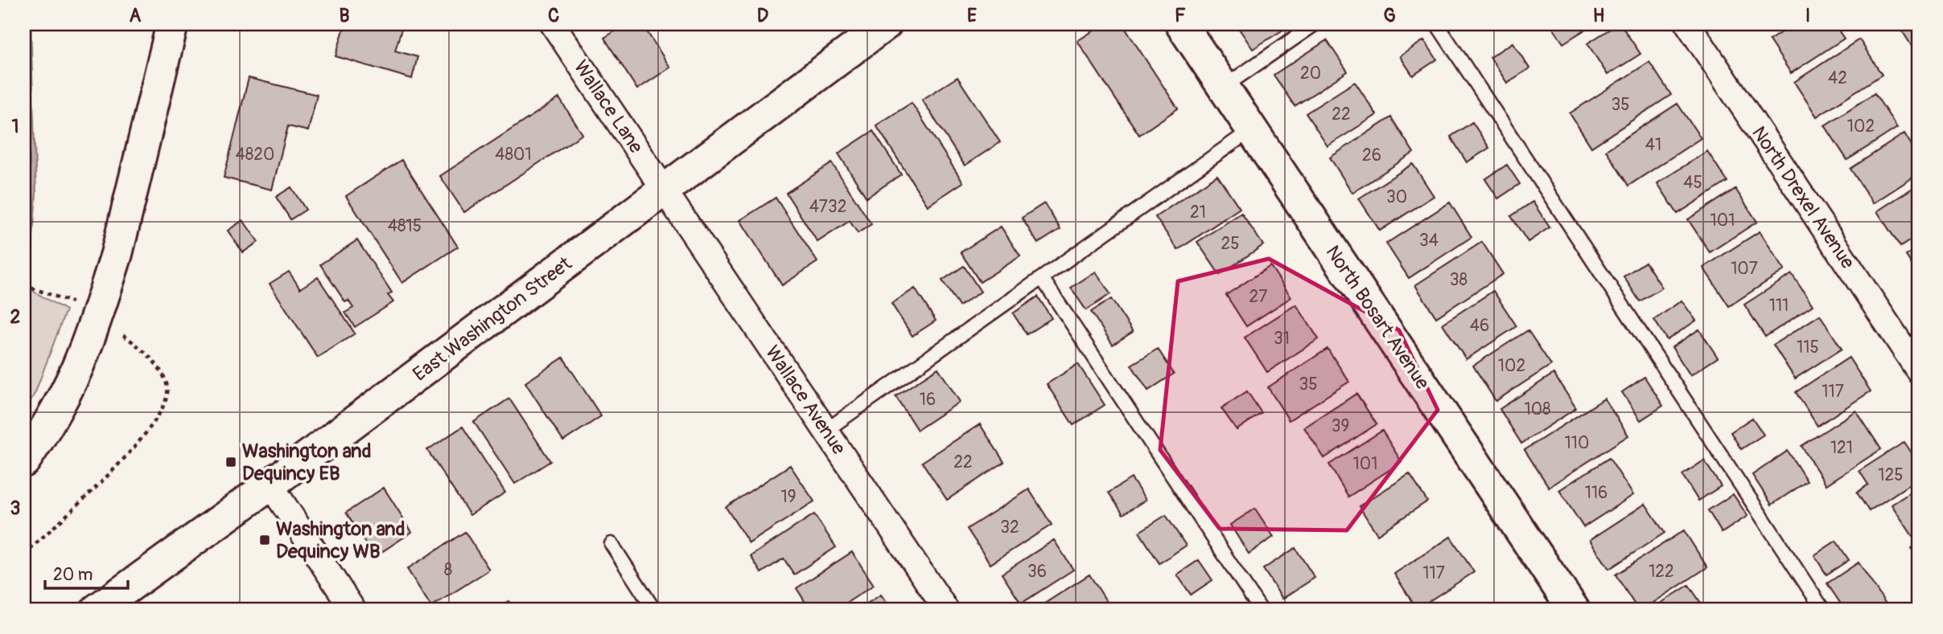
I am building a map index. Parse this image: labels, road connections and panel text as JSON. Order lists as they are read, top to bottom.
{
  "streets": {
    "street": [
      "Wallace Lane",
      "North Drexel Avenue",
      "North Bosart Avenue",
      "East Washington Street",
      "Wallace Avenue"
    ]
  },
  "crossings": [
    ["Wallace Lane", "East Washington Street"],
    ["Wallace Lane", "Wallace Avenue"],
    ["East Washington Street", "Wallace Avenue"]
  ],
  "places": {
    "transit": ["Washington and Dequincy EB", "Washington and Dequincy WB"]
  },
  "house_numbers": [
    "20",
    "42",
    "35",
    "22",
    "102",
    "41",
    "4820",
    "4801",
    "26",
    "45",
    "30",
    "4732",
    "21",
    "101",
    "4815",
    "34",
    "25",
    "107",
    "38",
    "27",
    "111",
    "46",
    "31",
    "115",
    "102",
    "35",
    "117",
    "16",
    "108",
    "39",
    "110",
    "121",
    "22",
    "101",
    "125",
    "116",
    "19",
    "32",
    "8",
    "36",
    "122",
    "117"
  ],
  "scale_bar": "20 m",
  "grid": {
    "columns": [
      "A",
      "B",
      "C",
      "D",
      "E",
      "F",
      "G",
      "H",
      "I"
    ],
    "rows": ["1", "2", "3"]
  }
}
